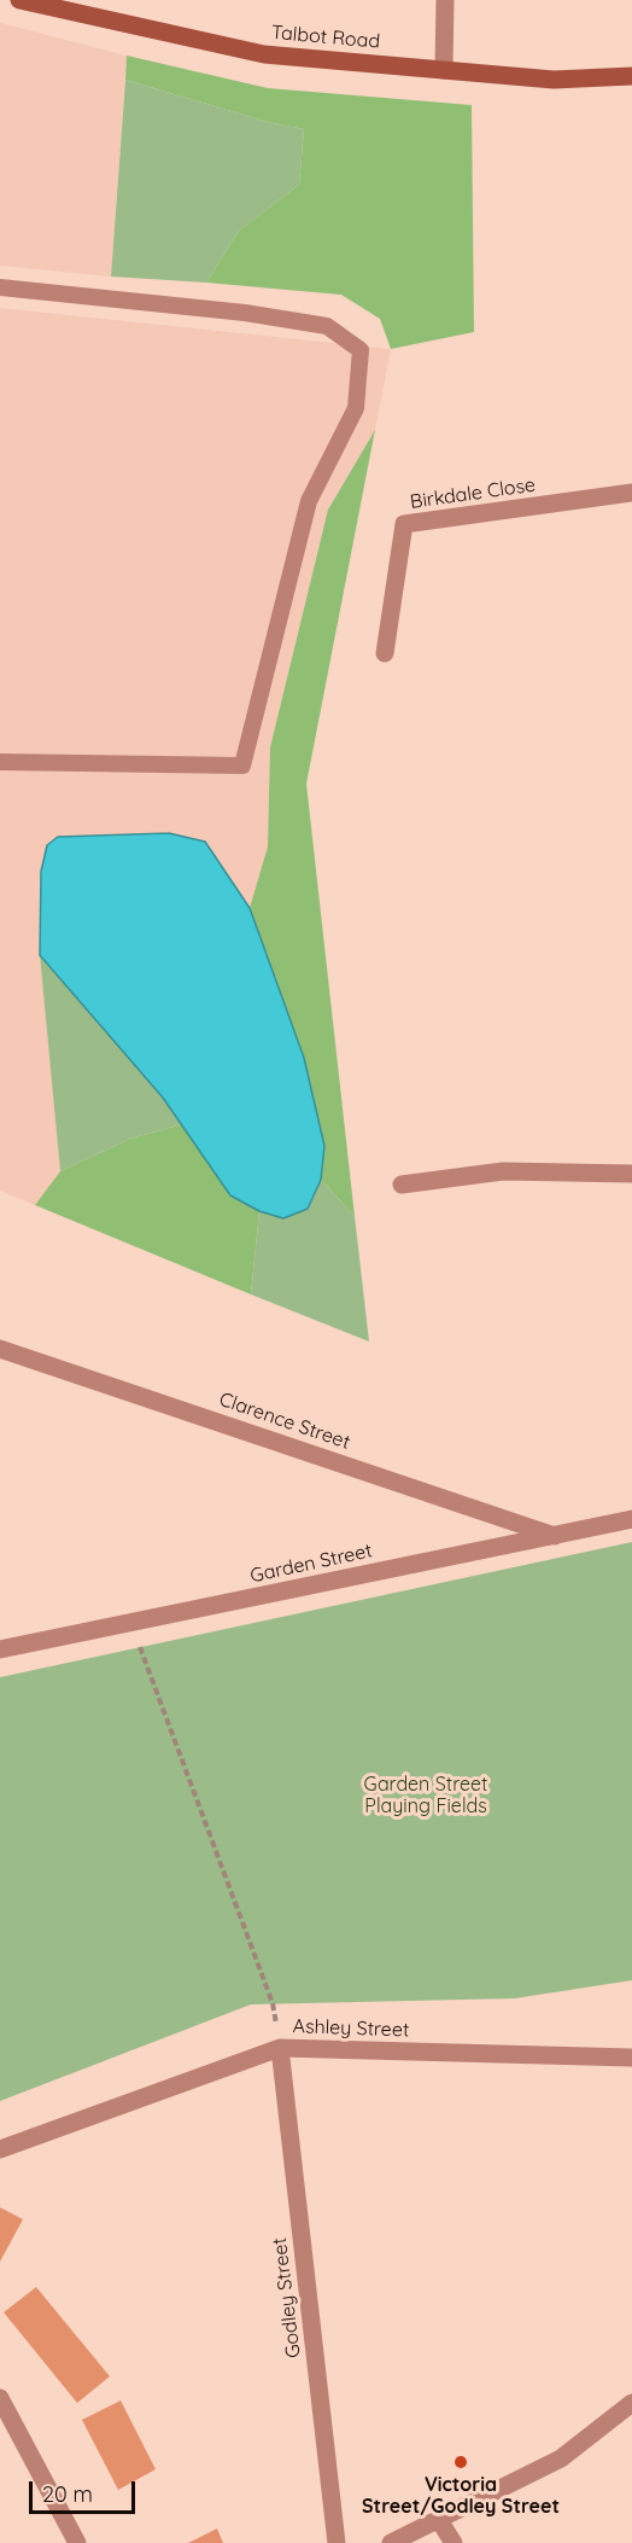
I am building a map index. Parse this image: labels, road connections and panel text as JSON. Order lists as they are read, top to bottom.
{
  "streets": {
    "street": [
      "Talbot Road",
      "Birkdale Close",
      "Clarence Street",
      "Garden Street",
      "Ashley Street",
      "Godley Street"
    ]
  },
  "crossings": [
    ["Clarence Street", "Garden Street"],
    ["Ashley Street", "Godley Street"]
  ],
  "parks": ["Garden Street Playing Fields"],
  "places": ["Victoria Street/Godley Street"],
  "scale_bar": "20 m"
}
